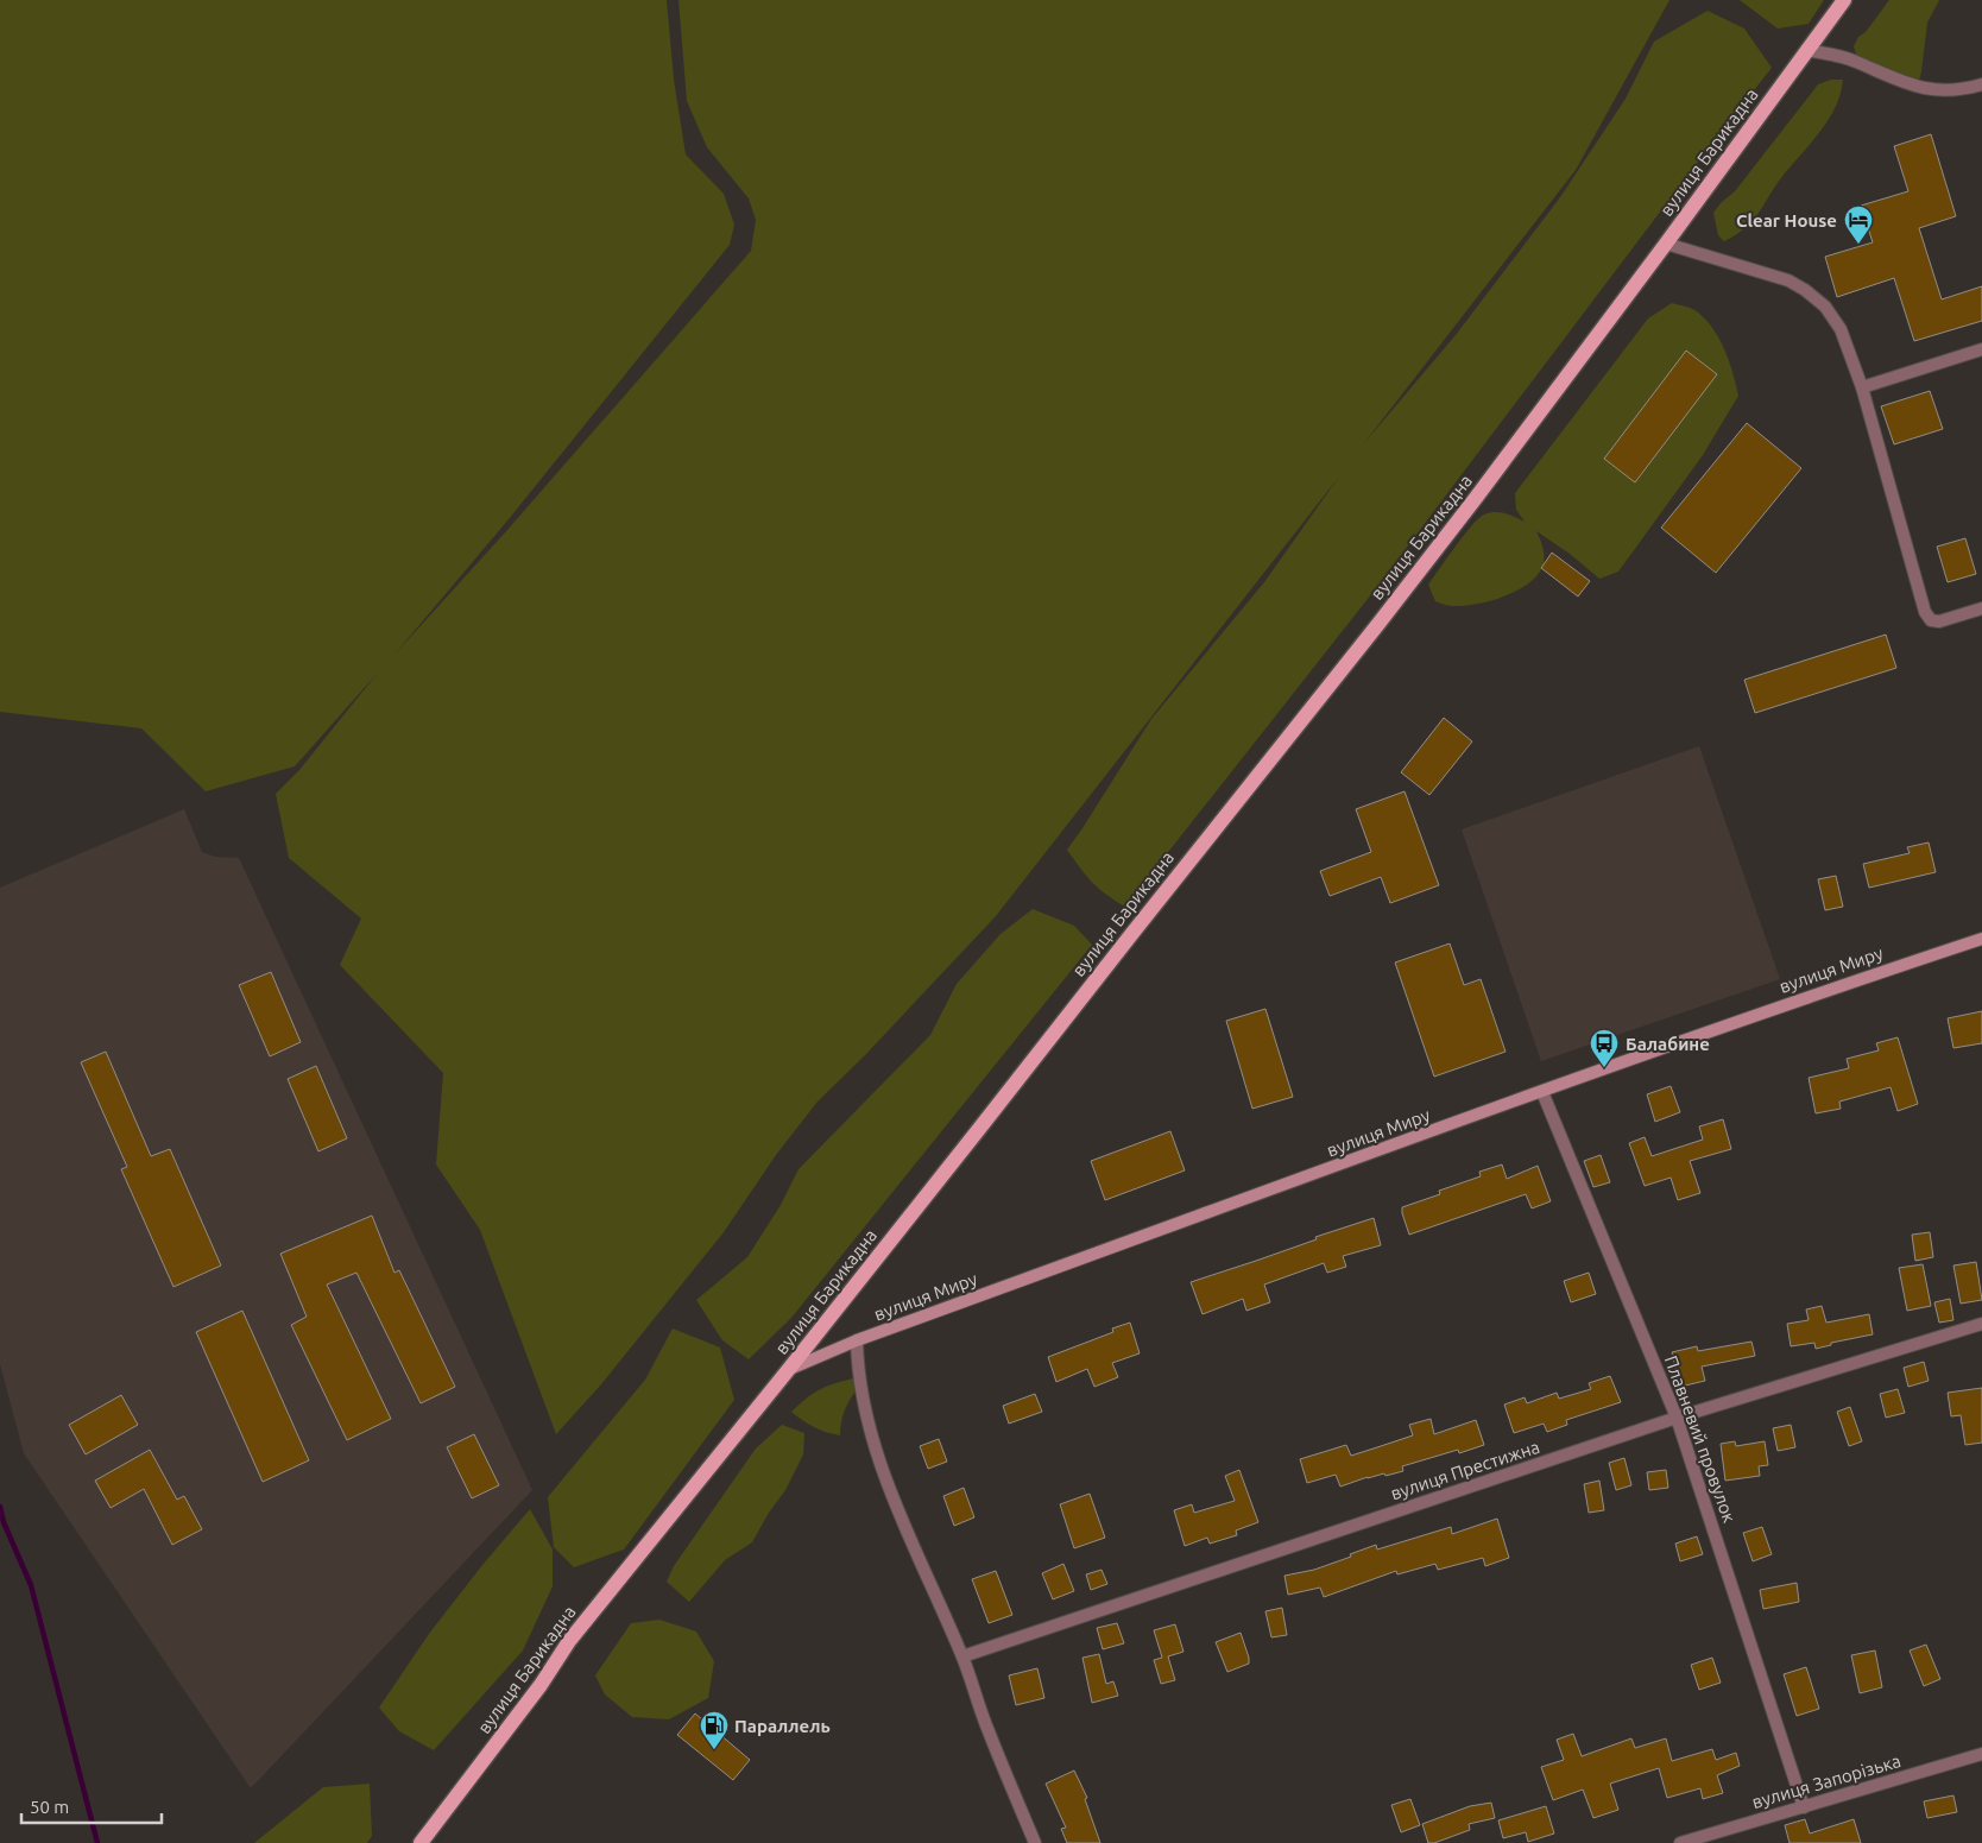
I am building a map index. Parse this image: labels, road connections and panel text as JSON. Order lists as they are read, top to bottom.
{
  "streets": {
    "main road": ["вулиця Барикадна"],
    "street": [
      "вулиця Миру",
      "Плавневий провулок",
      "вулиця Престижна",
      "вулиця Запорізька"
    ]
  },
  "crossings": [
    ["вулиця Барикадна", "вулиця Миру"],
    ["вулиця Миру", "Плавневий провулок"],
    ["Плавневий провулок", "вулиця Престижна"],
    ["Плавневий провулок", "вулиця Запорізька"]
  ],
  "places": {
    "hotel": ["Clear House"],
    "bus stop": ["Балабине"],
    "fuel station": ["Параллель"]
  },
  "scale_bar": "50 m"
}
